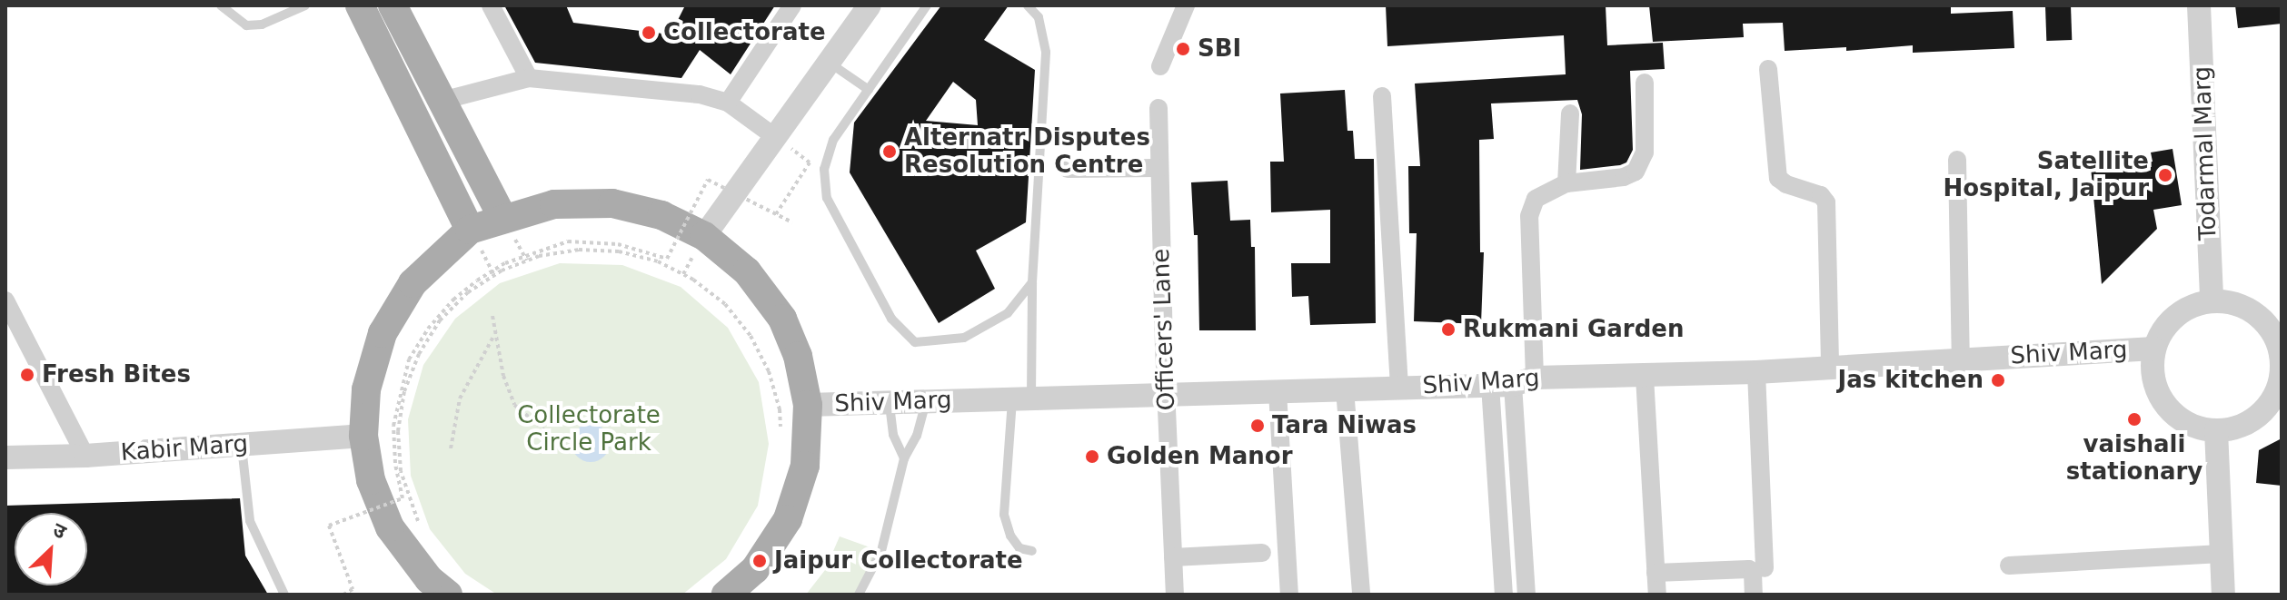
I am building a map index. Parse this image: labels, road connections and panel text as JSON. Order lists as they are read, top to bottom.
{
  "streets": {
    "street": [
      "Todarmal Marg",
      "Officers' Lane",
      "Shiv Marg",
      "Kabir Marg"
    ]
  },
  "crossings": [
    ["Todarmal Marg", "Shiv Marg"],
    ["Officers' Lane", "Shiv Marg"]
  ],
  "parks": ["Collectorate Circle Park"],
  "places": [
    "Collectorate",
    "SBI",
    "Alternatr Disputes Resolution Centre",
    "Satellite Hospital, Jaipur",
    "Rukmani Garden",
    "Fresh Bites",
    "Jas kitchen",
    "vaishali stationary",
    "Tara Niwas",
    "Golden Manor",
    "Jaipur Collectorate"
  ],
  "north": "top right"
}
